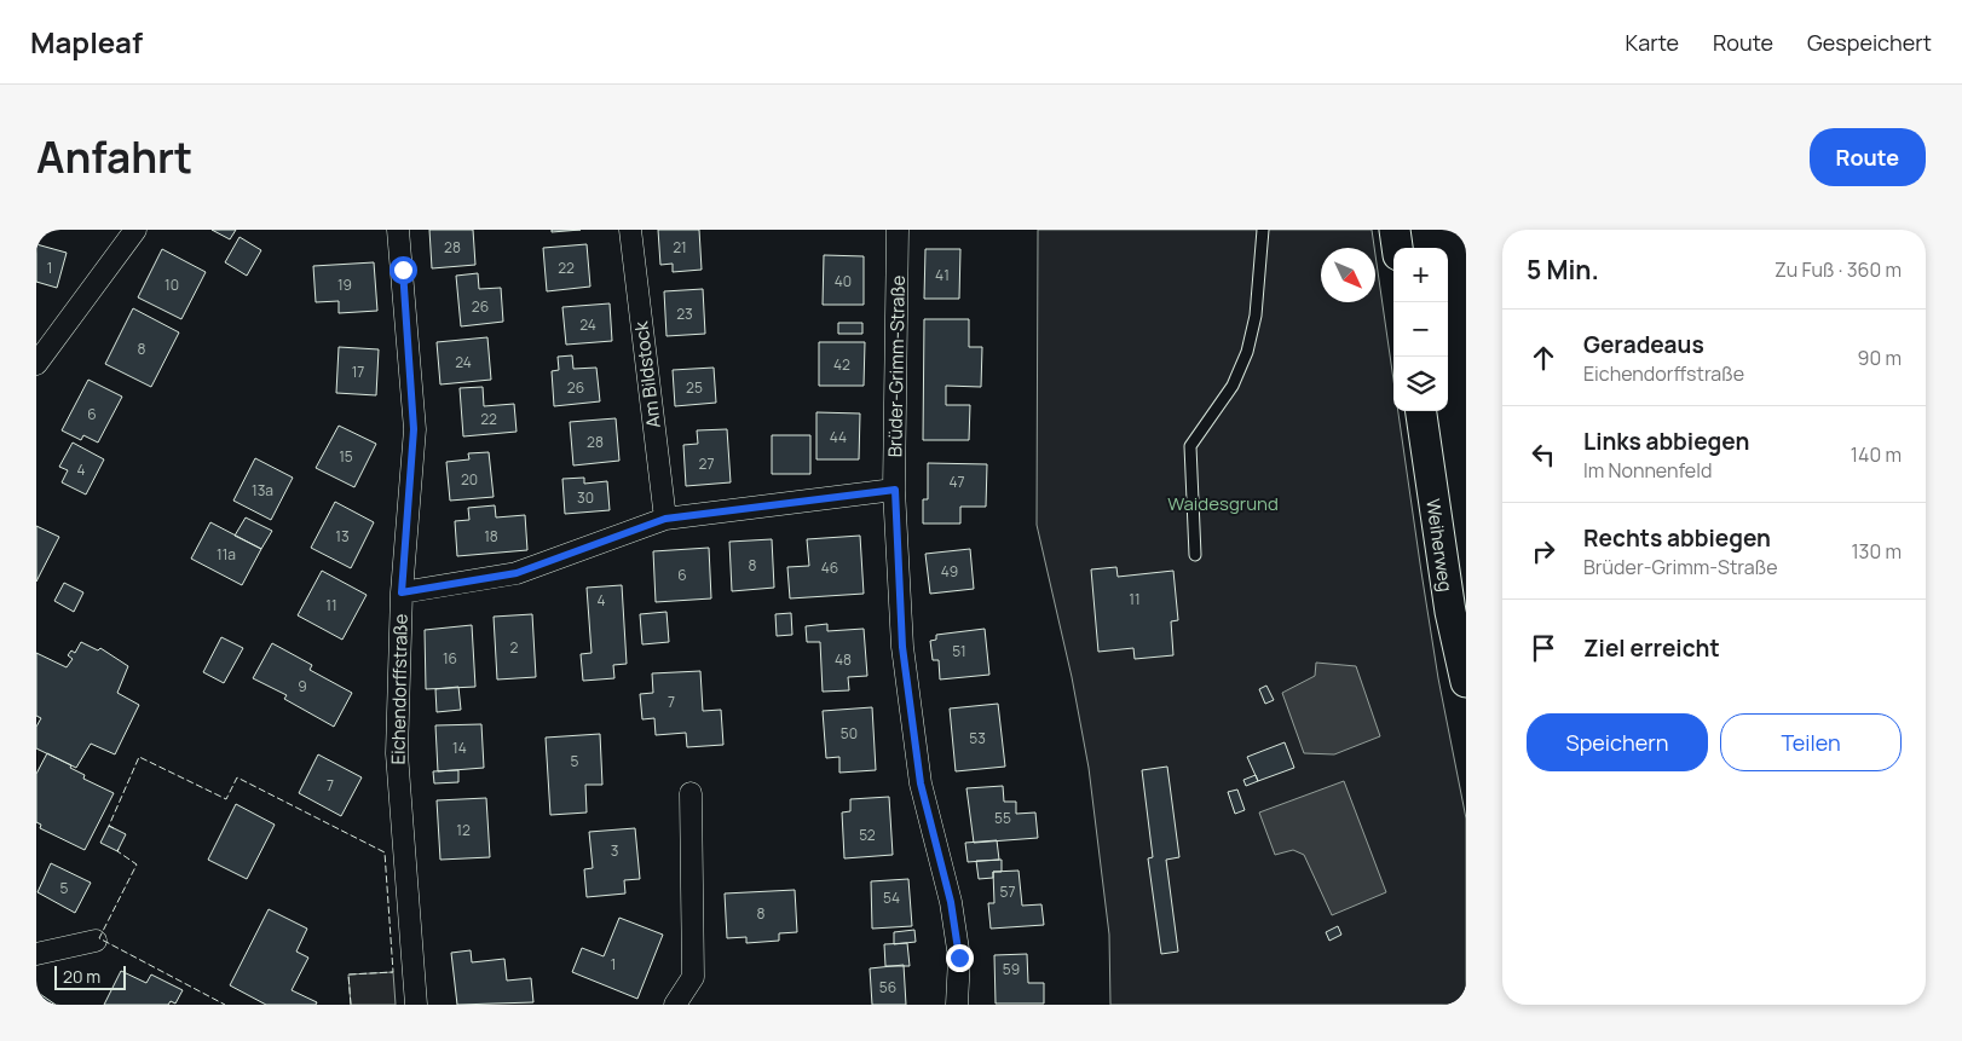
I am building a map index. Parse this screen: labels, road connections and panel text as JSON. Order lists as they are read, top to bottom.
{
  "streets": {
    "main road": ["Weiherweg"],
    "street": ["Brüder-Grimm-Straße", "Am Bildstock", "Eichendorffstraße"]
  },
  "parks": ["Waidesgrund"],
  "house_numbers": [
    "28",
    "21",
    "1",
    "22",
    "41",
    "40",
    "10",
    "19",
    "26",
    "23",
    "24",
    "8",
    "24",
    "42",
    "17",
    "26",
    "25",
    "6",
    "22",
    "44",
    "28",
    "15",
    "27",
    "4",
    "20",
    "47",
    "13a",
    "30",
    "13",
    "18",
    "11a",
    "8",
    "46",
    "49",
    "6",
    "11",
    "4",
    "11",
    "2",
    "51",
    "16",
    "48",
    "9",
    "7",
    "50",
    "53",
    "14",
    "5",
    "7",
    "55",
    "12",
    "52",
    "3",
    "5",
    "57",
    "54",
    "8",
    "1",
    "59",
    "56"
  ],
  "scale_bar": "20 m",
  "north": "bottom right",
  "page": {
    "header": "Mapleaf",
    "nav": ["Karte", "Route", "Gespeichert"],
    "title": "Anfahrt",
    "buttons": [
      "Route",
      ["Speichern", "Teilen"]
    ],
    "heading": ["5 Min.", "Zu Fuß · 360 m"],
    "map_buttons": ["+", "−"],
    "list": [
      ["Geradeaus", "Eichendorffstraße", "90 m"],
      ["Links abbiegen", "Im Nonnenfeld", "140 m"],
      ["Rechts abbiegen", "Brüder-Grimm-Straße", "130 m"],
      "Ziel erreicht"
    ],
    "scale": "20 m"
  }
}
